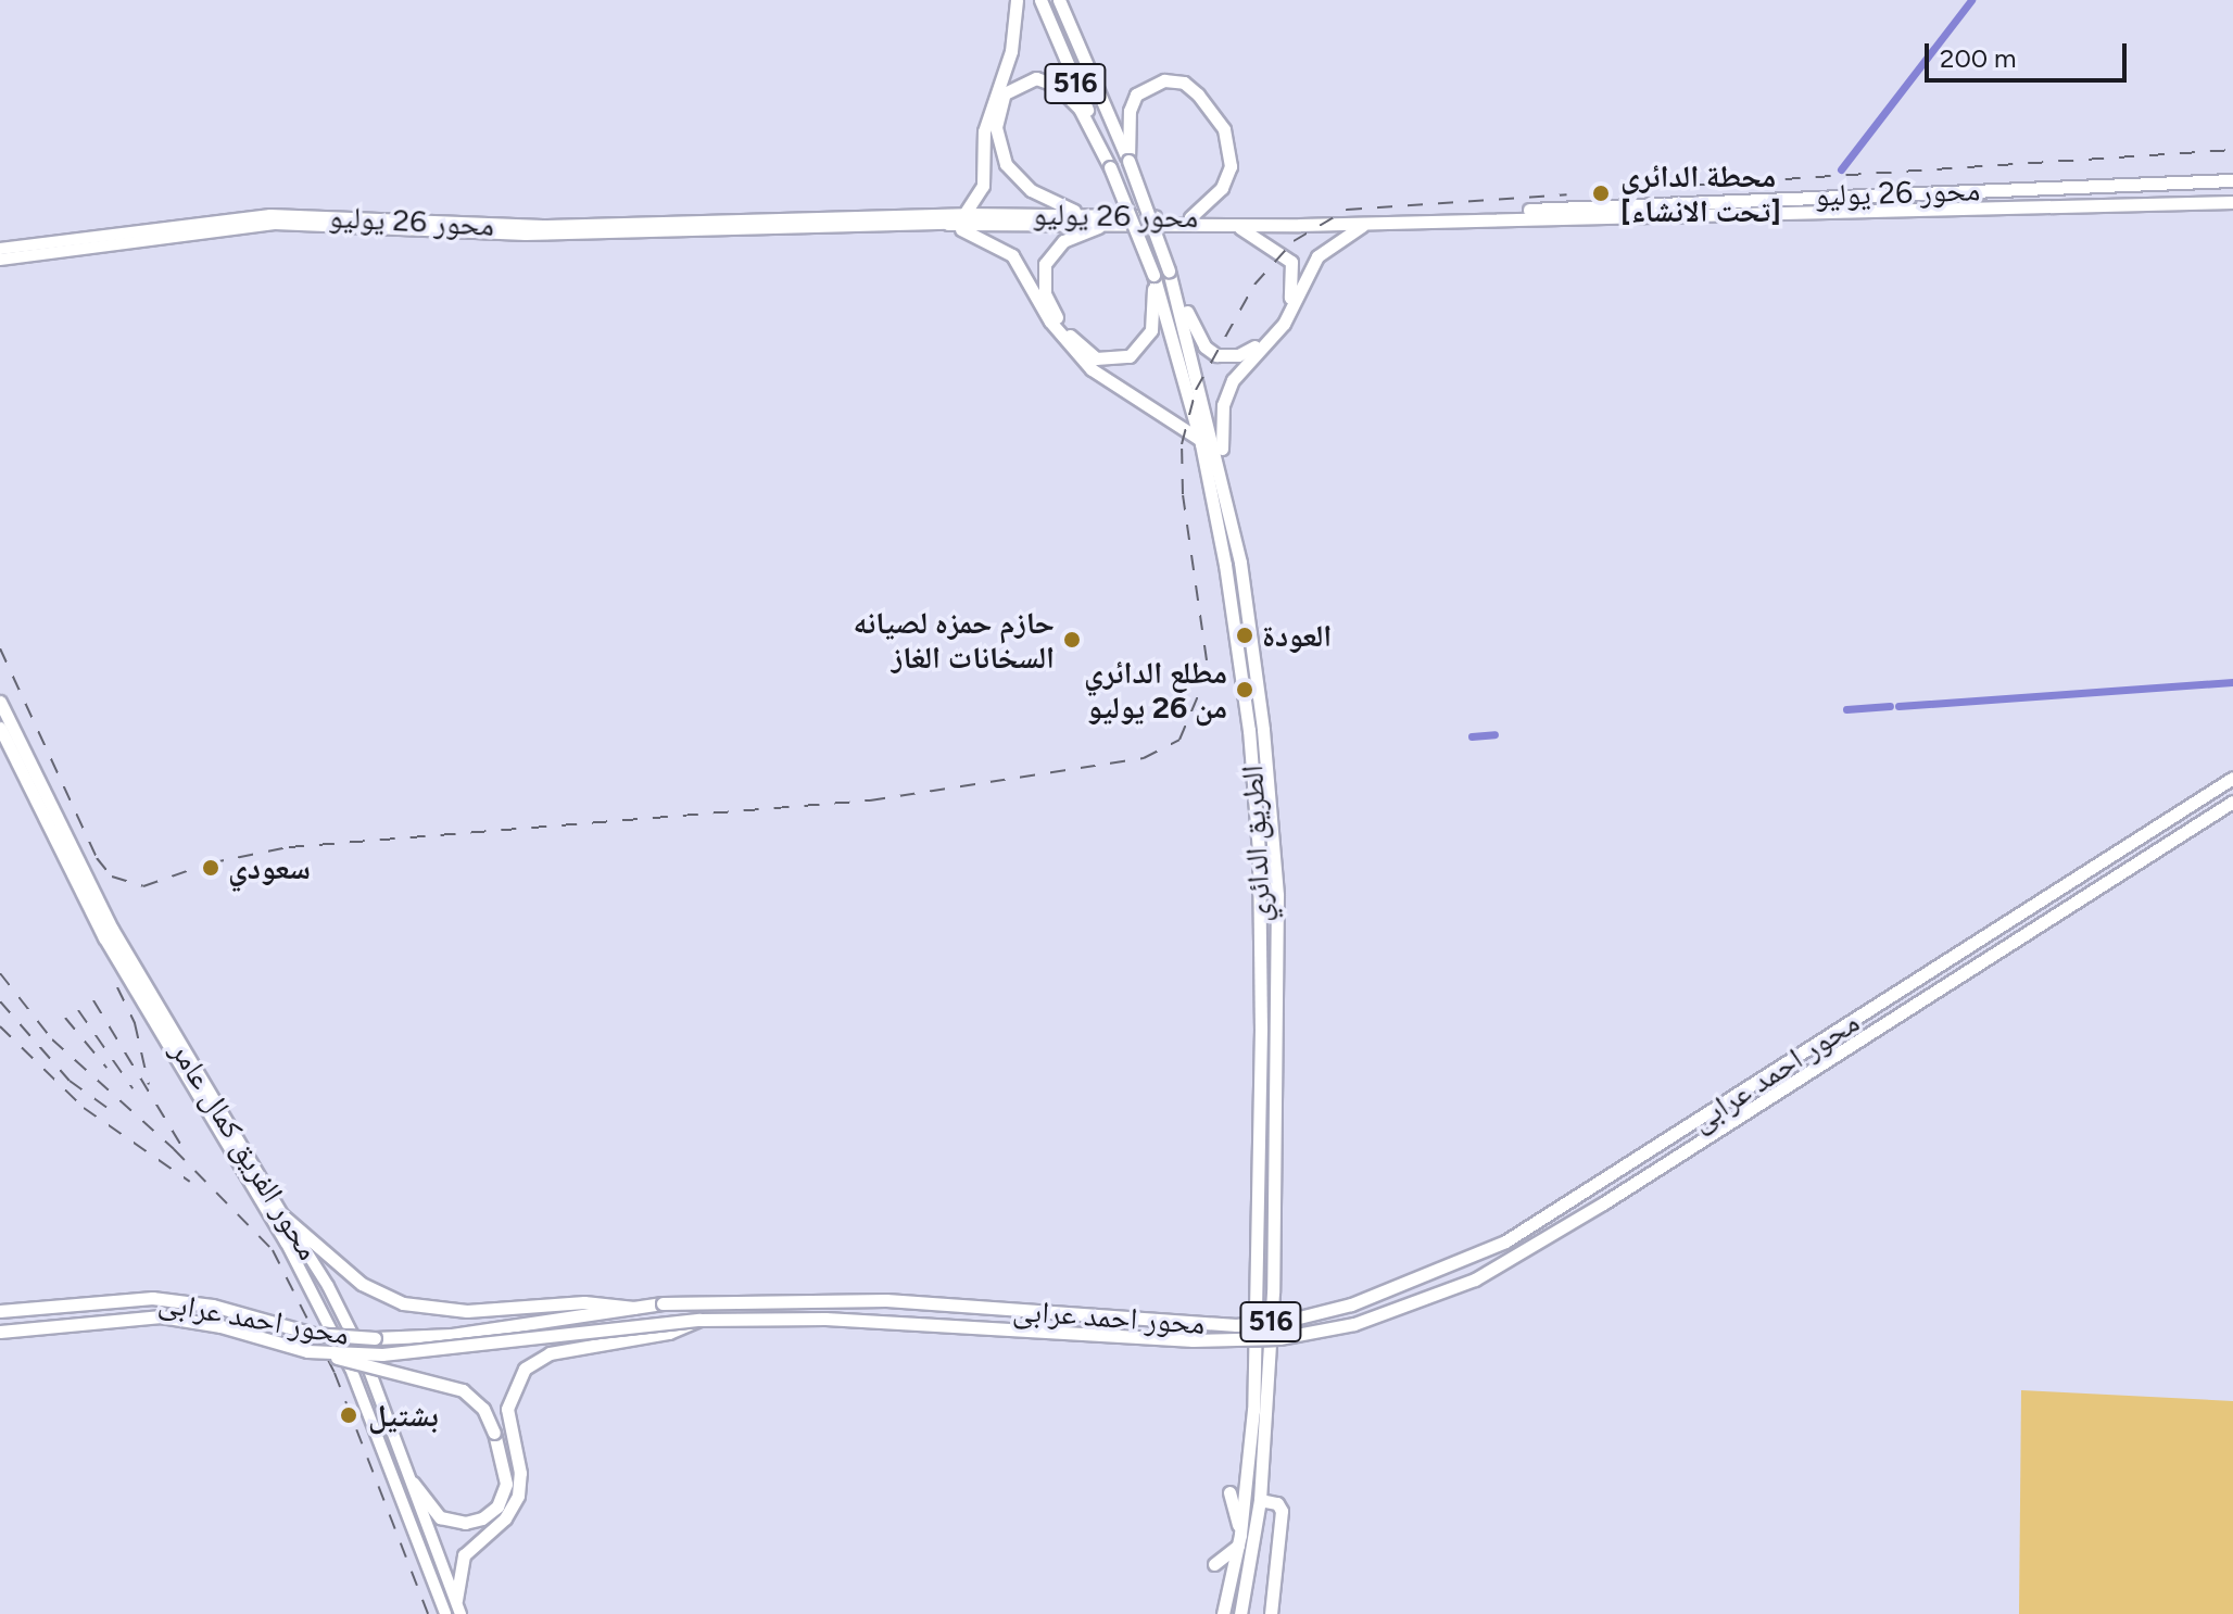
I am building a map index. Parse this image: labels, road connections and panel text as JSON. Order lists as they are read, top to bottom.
{
  "streets": {
    "highway": [
      "516",
      "محور 26 يوليو",
      "الطريق الدائري",
      "محور احمد عرابى",
      "محور الفريق كمال عامر"
    ]
  },
  "crossings": [
    ["516", "الطريق الدائري"]
  ],
  "places": [
    "محطة الدائري [تحت الانشاء]",
    "العودة",
    "حازم حمزه لصيانه السخانات الغاز",
    "مطلع الدائري من 26 يوليو",
    "سعودي",
    "بشتيل"
  ],
  "scale_bar": "200 m"
}
